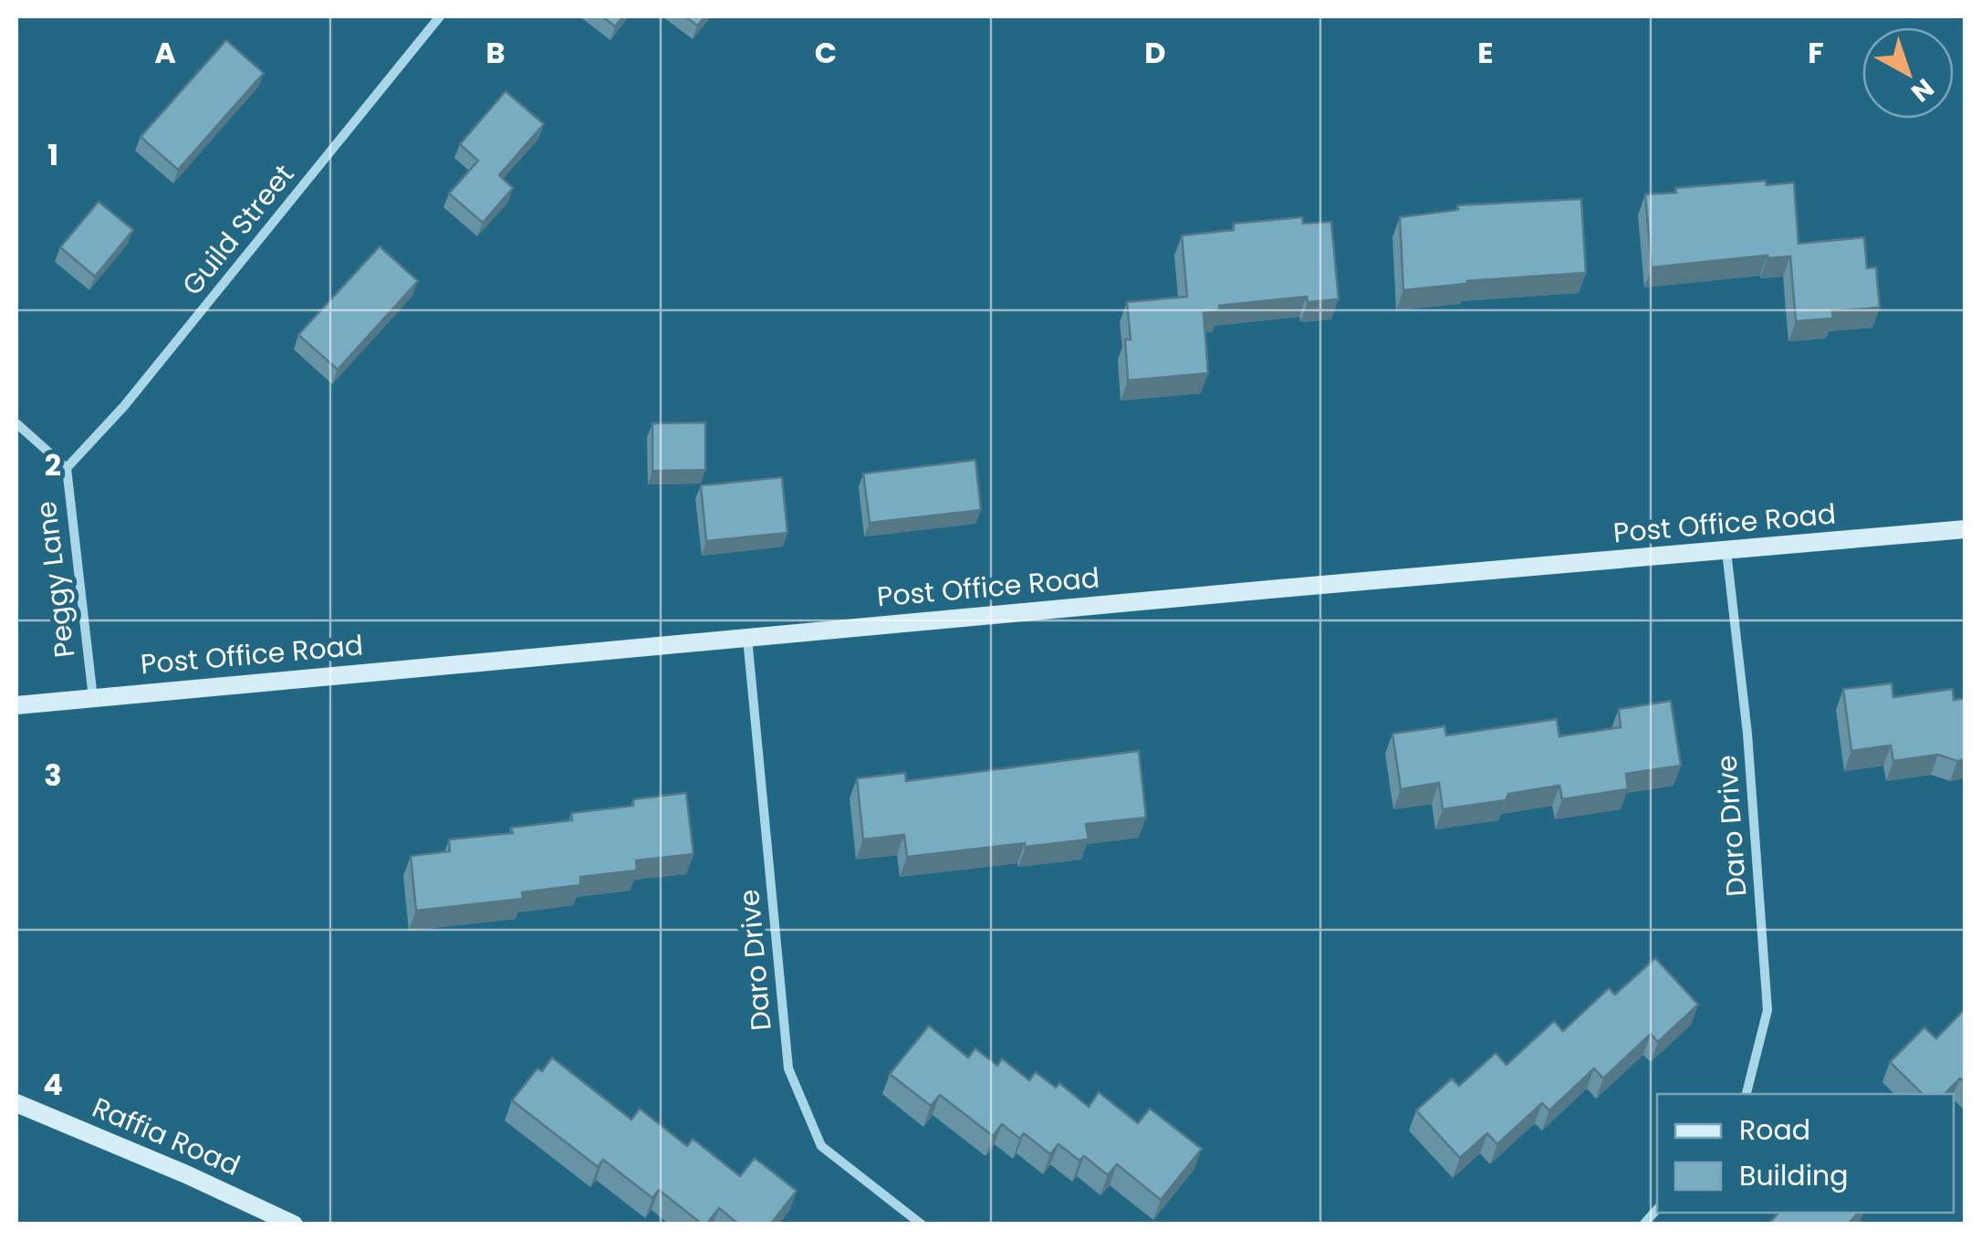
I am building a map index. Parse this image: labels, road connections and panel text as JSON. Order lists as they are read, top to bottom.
{
  "streets": {
    "street": [
      "Guild Street",
      "Post Office Road",
      "Peggy Lane",
      "Daro Drive",
      "Raffia Road"
    ]
  },
  "crossings": [
    ["Guild Street", "Peggy Lane"],
    ["Post Office Road", "Peggy Lane"],
    ["Post Office Road", "Daro Drive"]
  ],
  "legend": ["Road", "Building"],
  "north": "bottom right",
  "grid": {
    "columns": [
      "A",
      "B",
      "C",
      "D",
      "E",
      "F"
    ],
    "rows": [
      "1",
      "2",
      "3",
      "4"
    ]
  }
}
